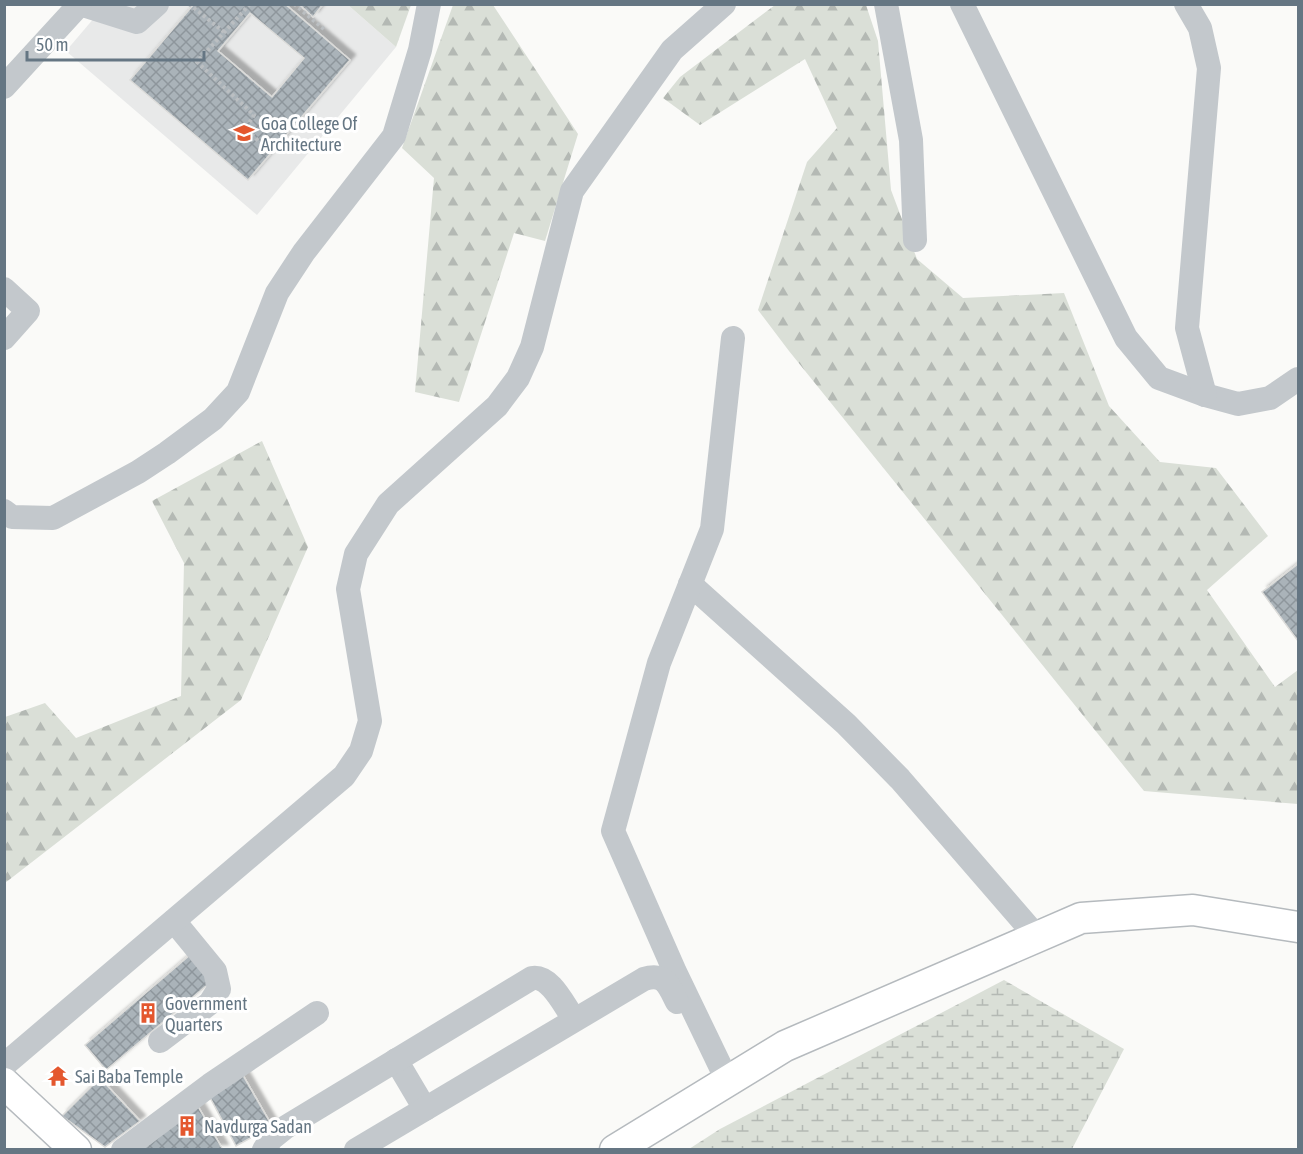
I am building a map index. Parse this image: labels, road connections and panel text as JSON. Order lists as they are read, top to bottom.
{
  "places": {
    "school or university": ["Goa College Of Architecture"],
    "building": ["Government Quarters", "Navdurga Sadan"],
    "temple": ["Sai Baba Temple"]
  },
  "scale_bar": "50 m"
}
